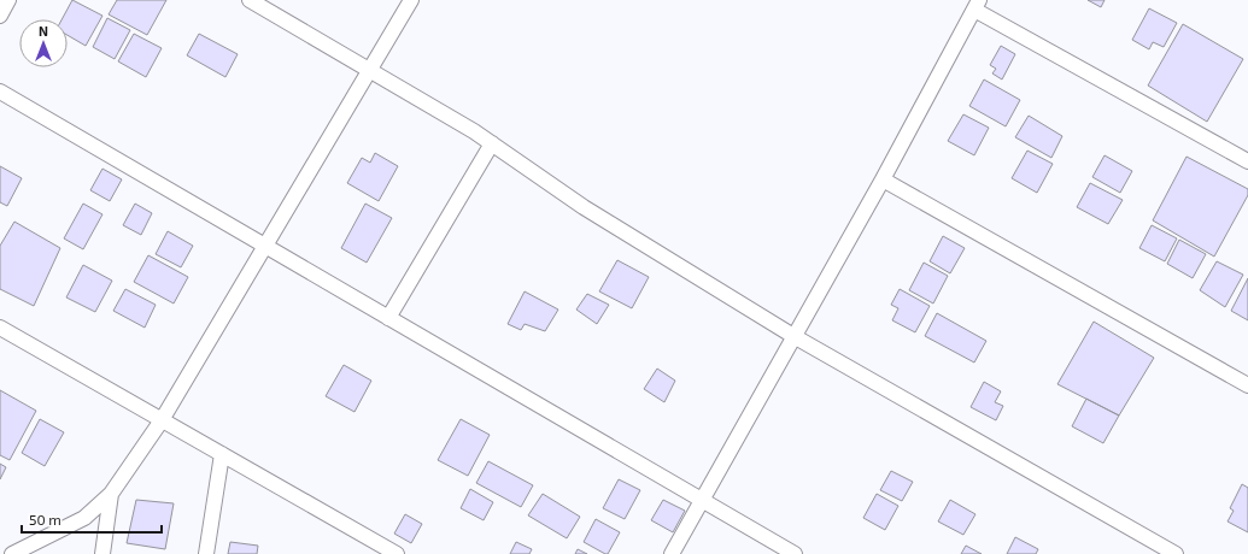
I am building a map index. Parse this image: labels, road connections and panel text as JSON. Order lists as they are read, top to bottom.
{
  "scale_bar": "50 m",
  "north": "top"
}
